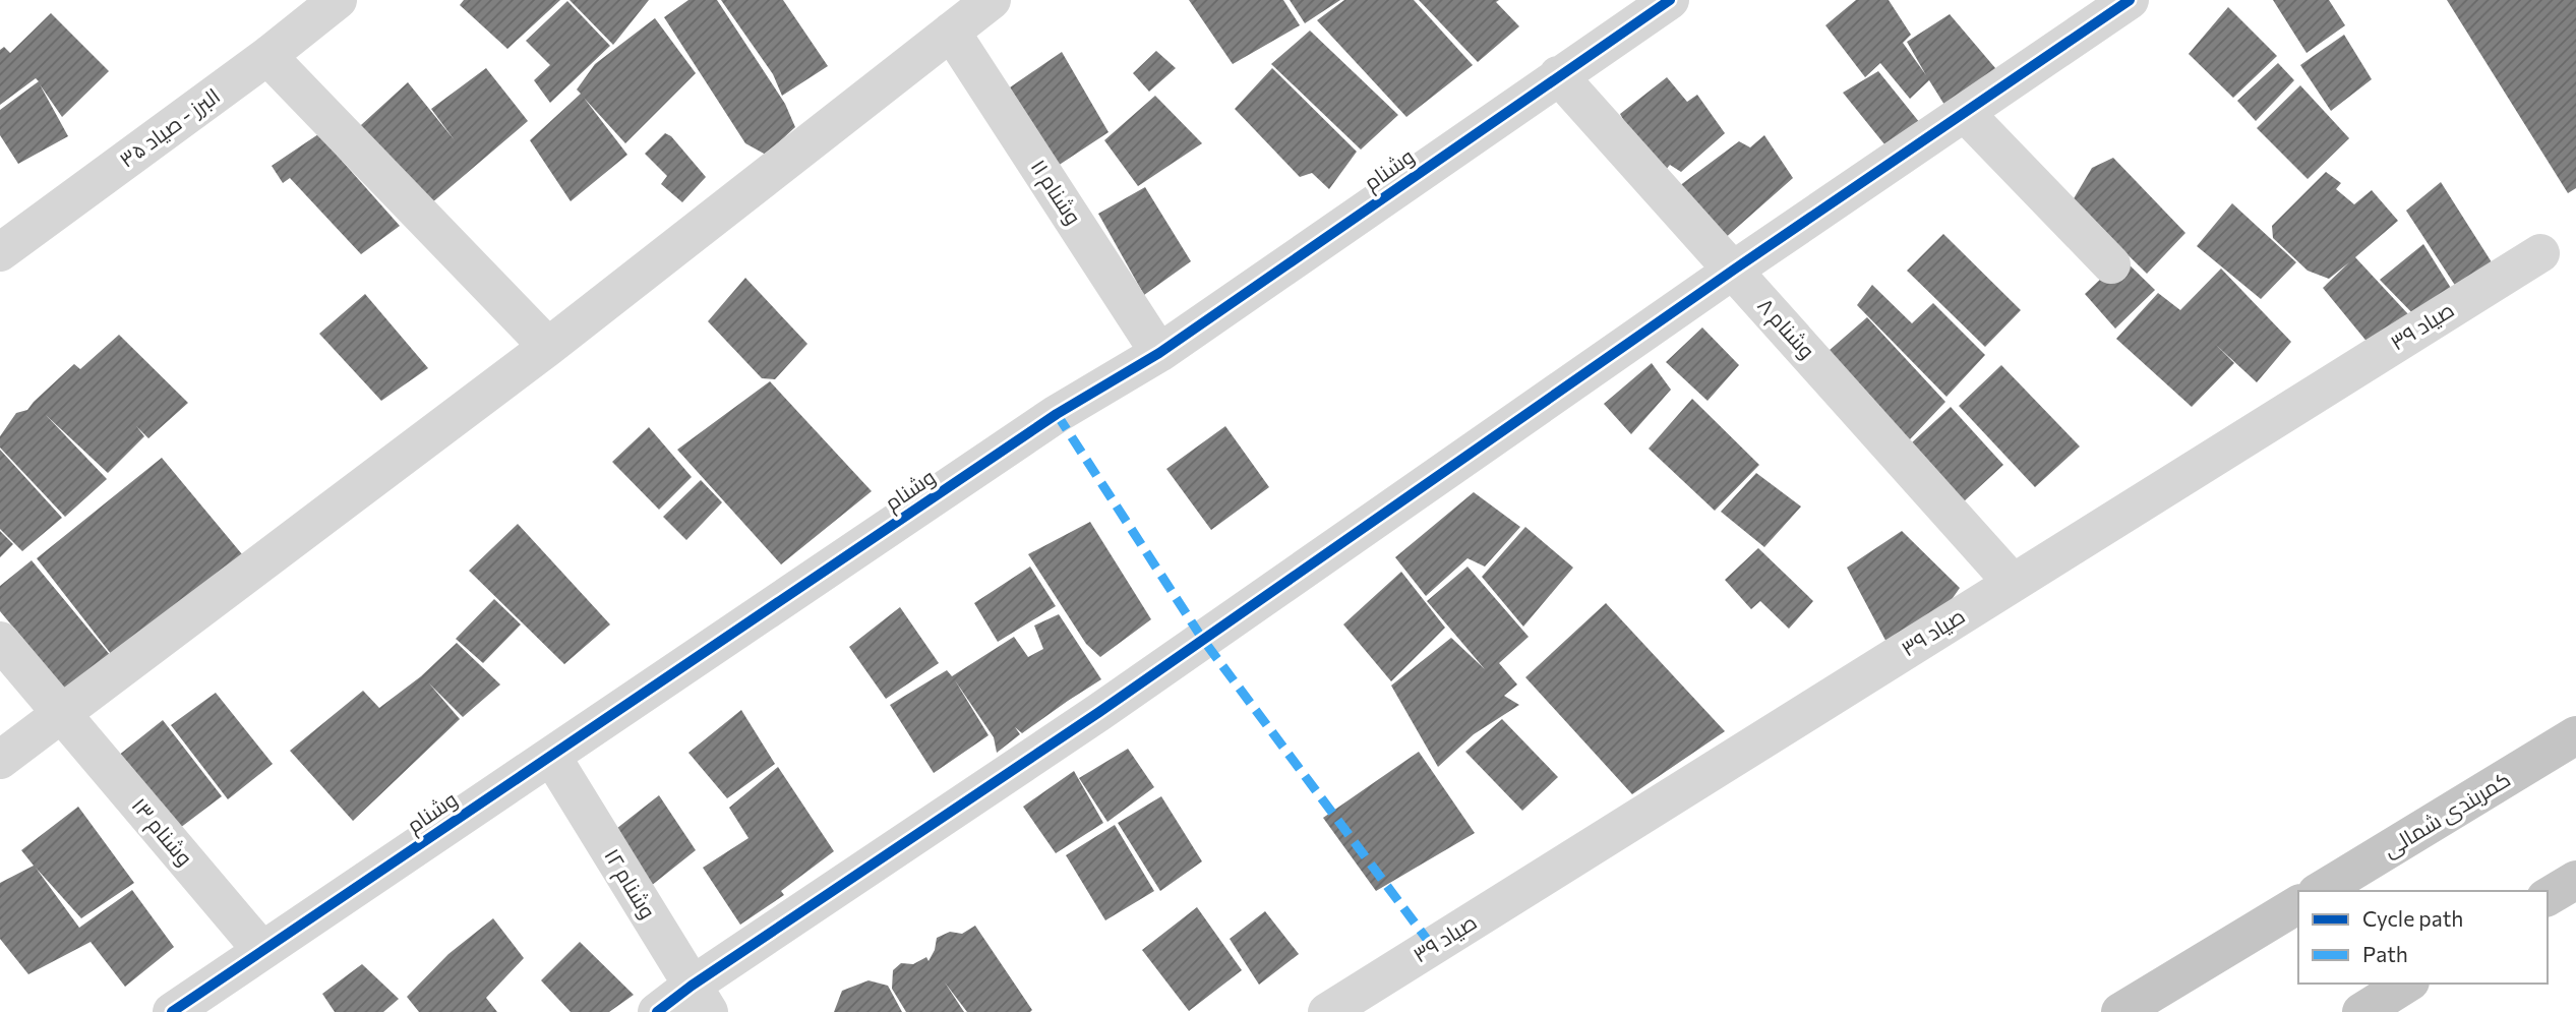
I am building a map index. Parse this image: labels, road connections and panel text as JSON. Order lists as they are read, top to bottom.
{
  "streets": {
    "highway": ["کمربندی شمالی"],
    "street": [
      "البرز - صیاد ۳۵",
      "وشنام",
      "وشنام ۱۱",
      "صیاد ۳۹",
      "وشنام ۸",
      "وشنام ۱۳",
      "وشنام ۱۲"
    ]
  },
  "crossings": [
    ["وشنام", "وشنام ۱۱"],
    ["وشنام", "وشنام ۸"],
    ["وشنام", "وشنام ۱۳"],
    ["وشنام", "وشنام ۱۲"],
    ["صیاد ۳۹", "وشنام ۸"]
  ],
  "legend": ["Cycle path", "Path"]
}
